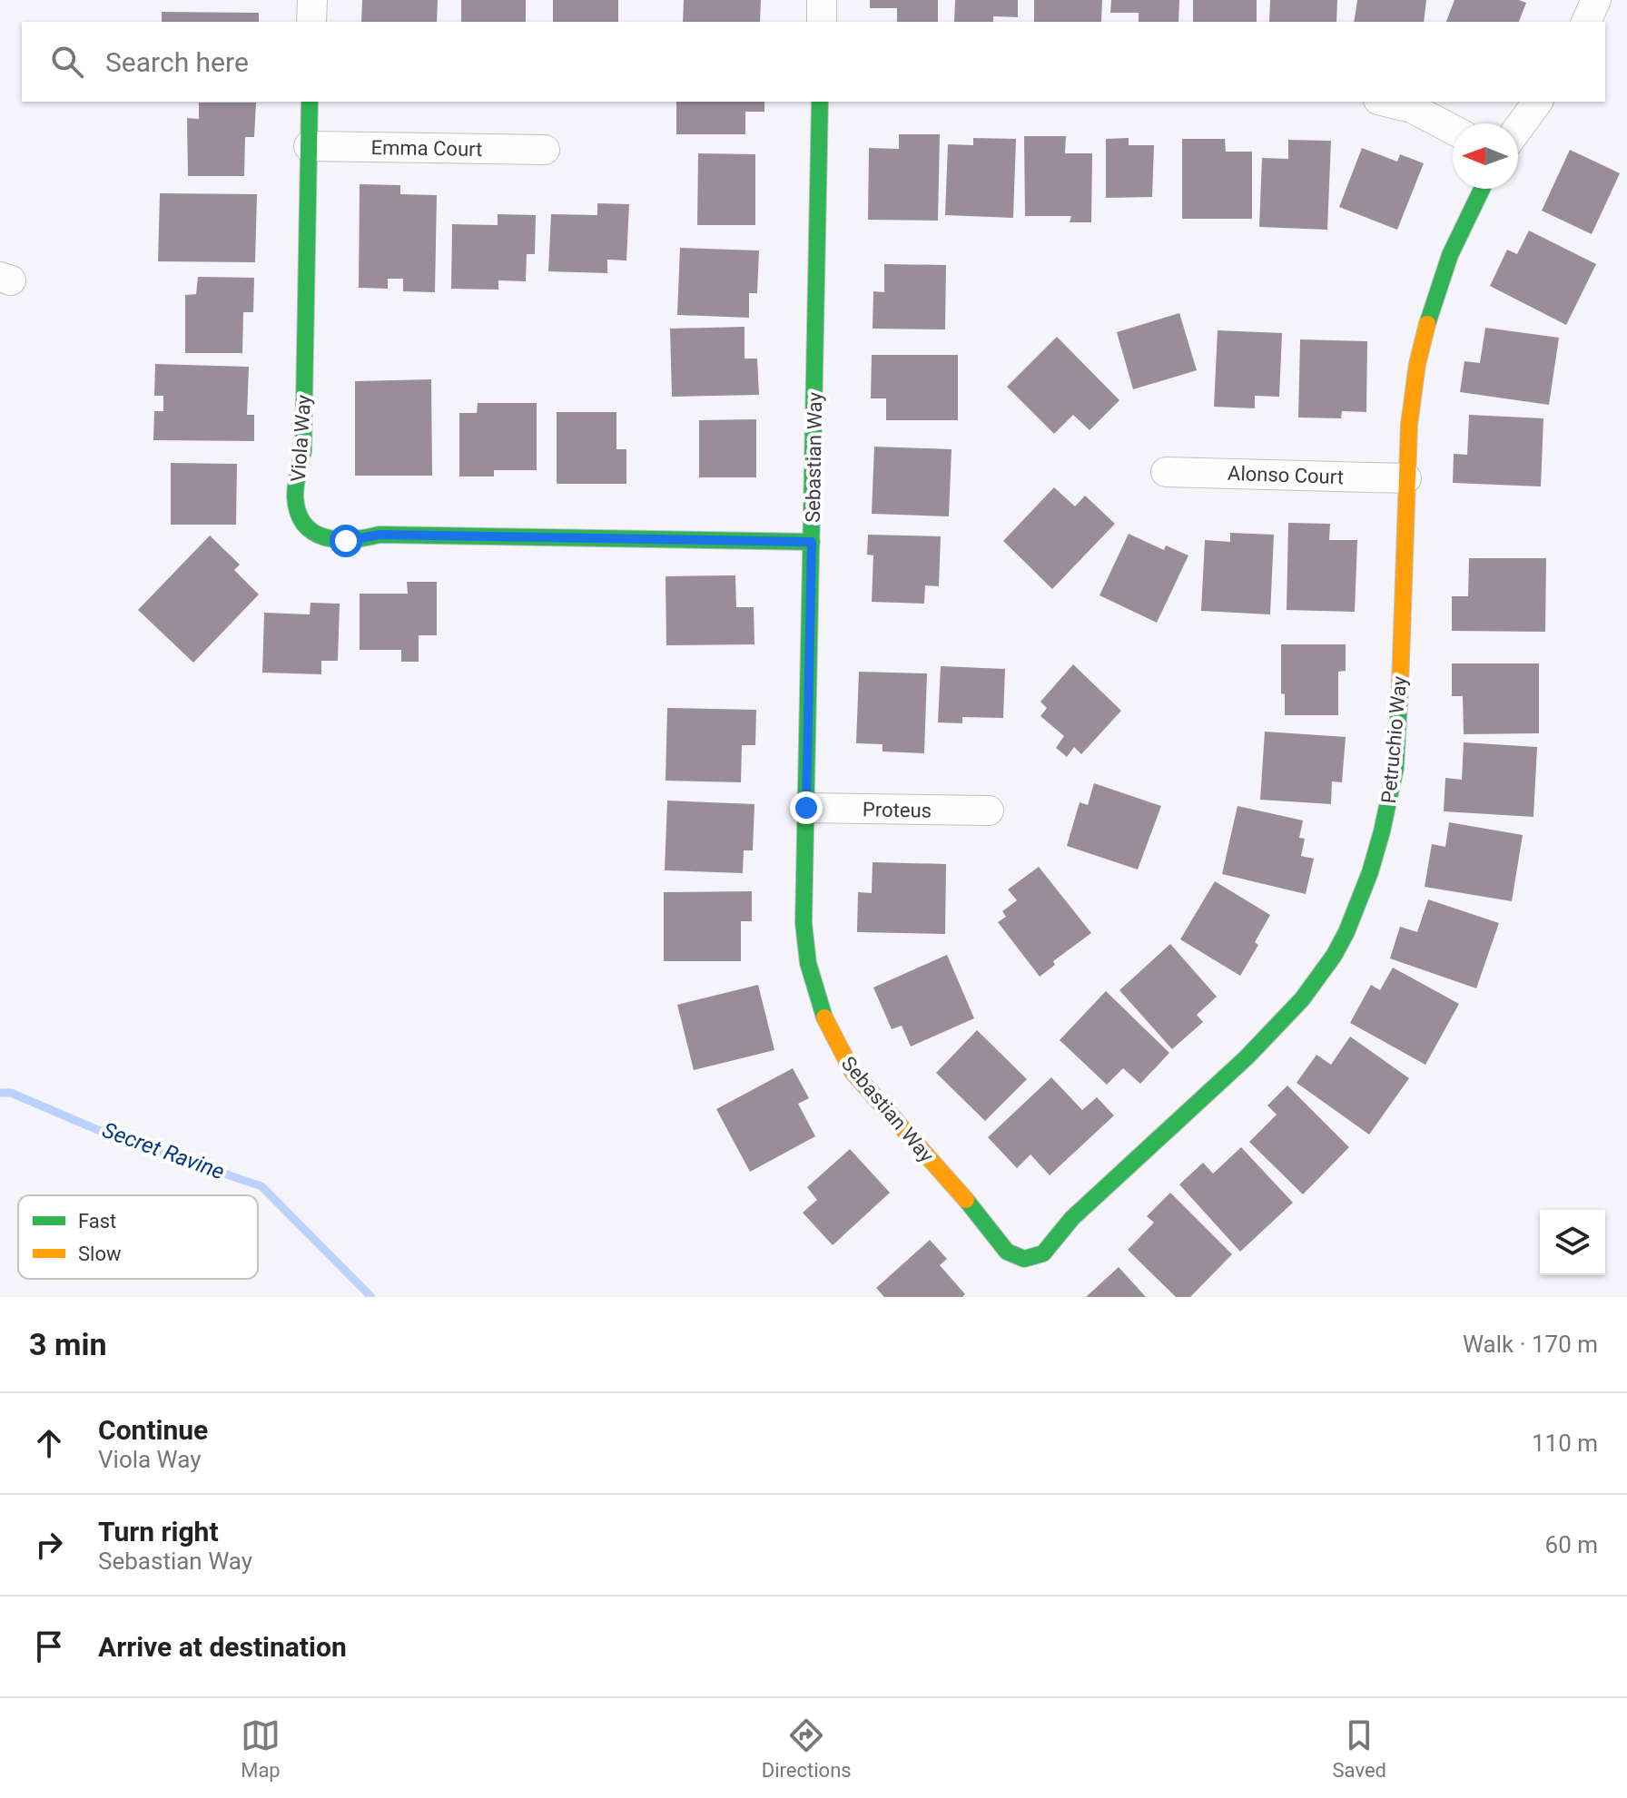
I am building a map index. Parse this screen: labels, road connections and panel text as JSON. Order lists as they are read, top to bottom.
{
  "streets": {
    "street": [
      "Emma Court",
      "Viola Way",
      "Sebastian Way",
      "Alonso Court",
      "Petruchio Way",
      "Proteus"
    ]
  },
  "crossings": [
    ["Emma Court", "Viola Way"],
    ["Viola Way", "Sebastian Way"],
    ["Sebastian Way", "Petruchio Way"],
    ["Sebastian Way", "Proteus"],
    ["Alonso Court", "Petruchio Way"]
  ],
  "water": ["Secret Ravine"],
  "legend": ["Fast", "Slow"],
  "north": "left",
  "page": {
    "search": "Search here",
    "heading": ["3 min", "Walk · 170 m"],
    "list": [
      ["Continue", "Viola Way", "110 m"],
      ["Turn right", "Sebastian Way", "60 m"],
      "Arrive at destination"
    ],
    "nav": ["Map", "Directions", "Saved"]
  }
}
